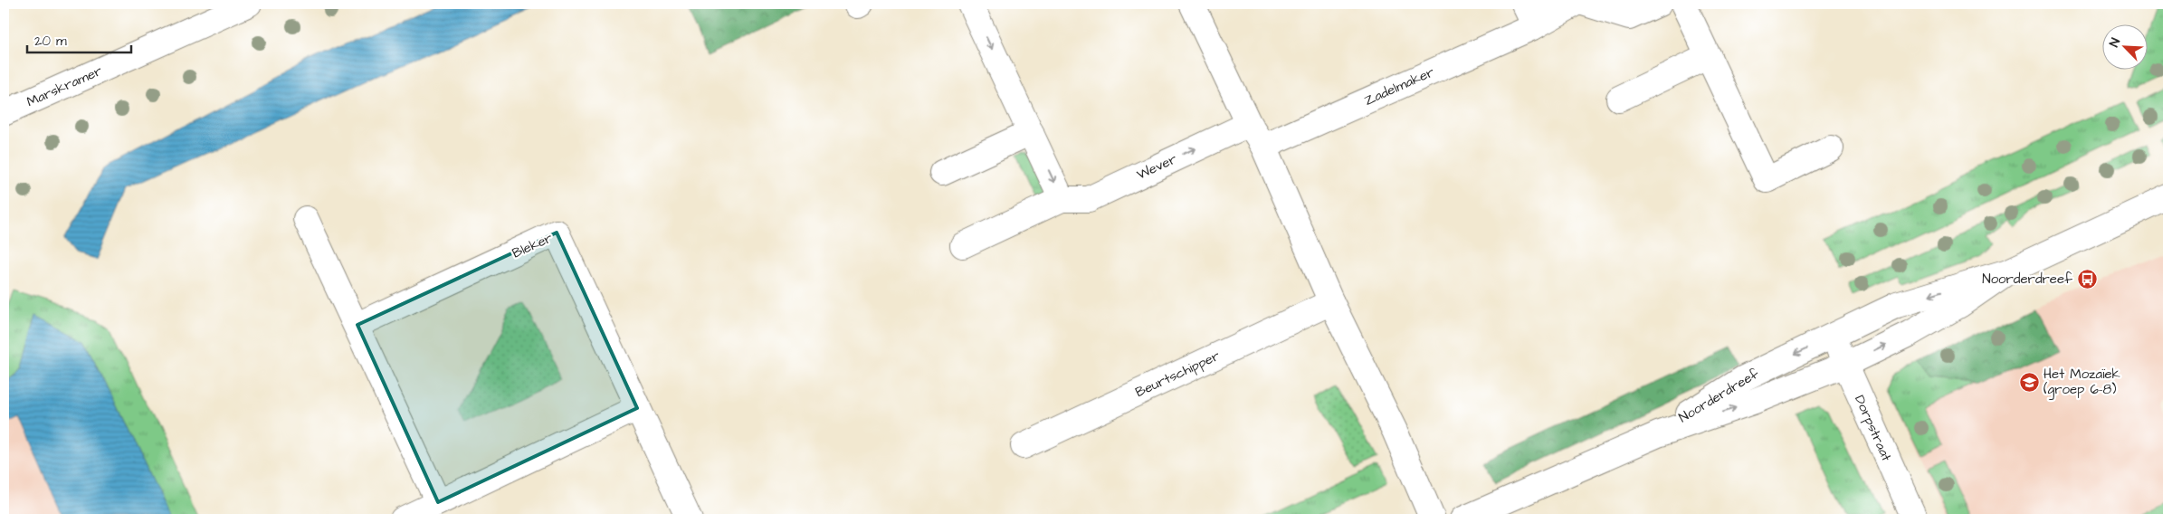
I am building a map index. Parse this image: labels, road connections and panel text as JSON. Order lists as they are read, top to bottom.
{
  "streets": {
    "street": [
      "Marskramer",
      "Zadelmaker",
      "Wever",
      "Bleker",
      "Beurtschipper",
      "Noorderdreef",
      "Dorpstraat"
    ]
  },
  "crossings": [
    ["Noorderdreef", "Dorpstraat"]
  ],
  "one_way": ["Wever"],
  "places": {
    "bus stop": ["Noorderdreef"],
    "school or university": ["Het Mozaïek (groep 6-8)"]
  },
  "scale_bar": "20 m",
  "north": "top left"
}
